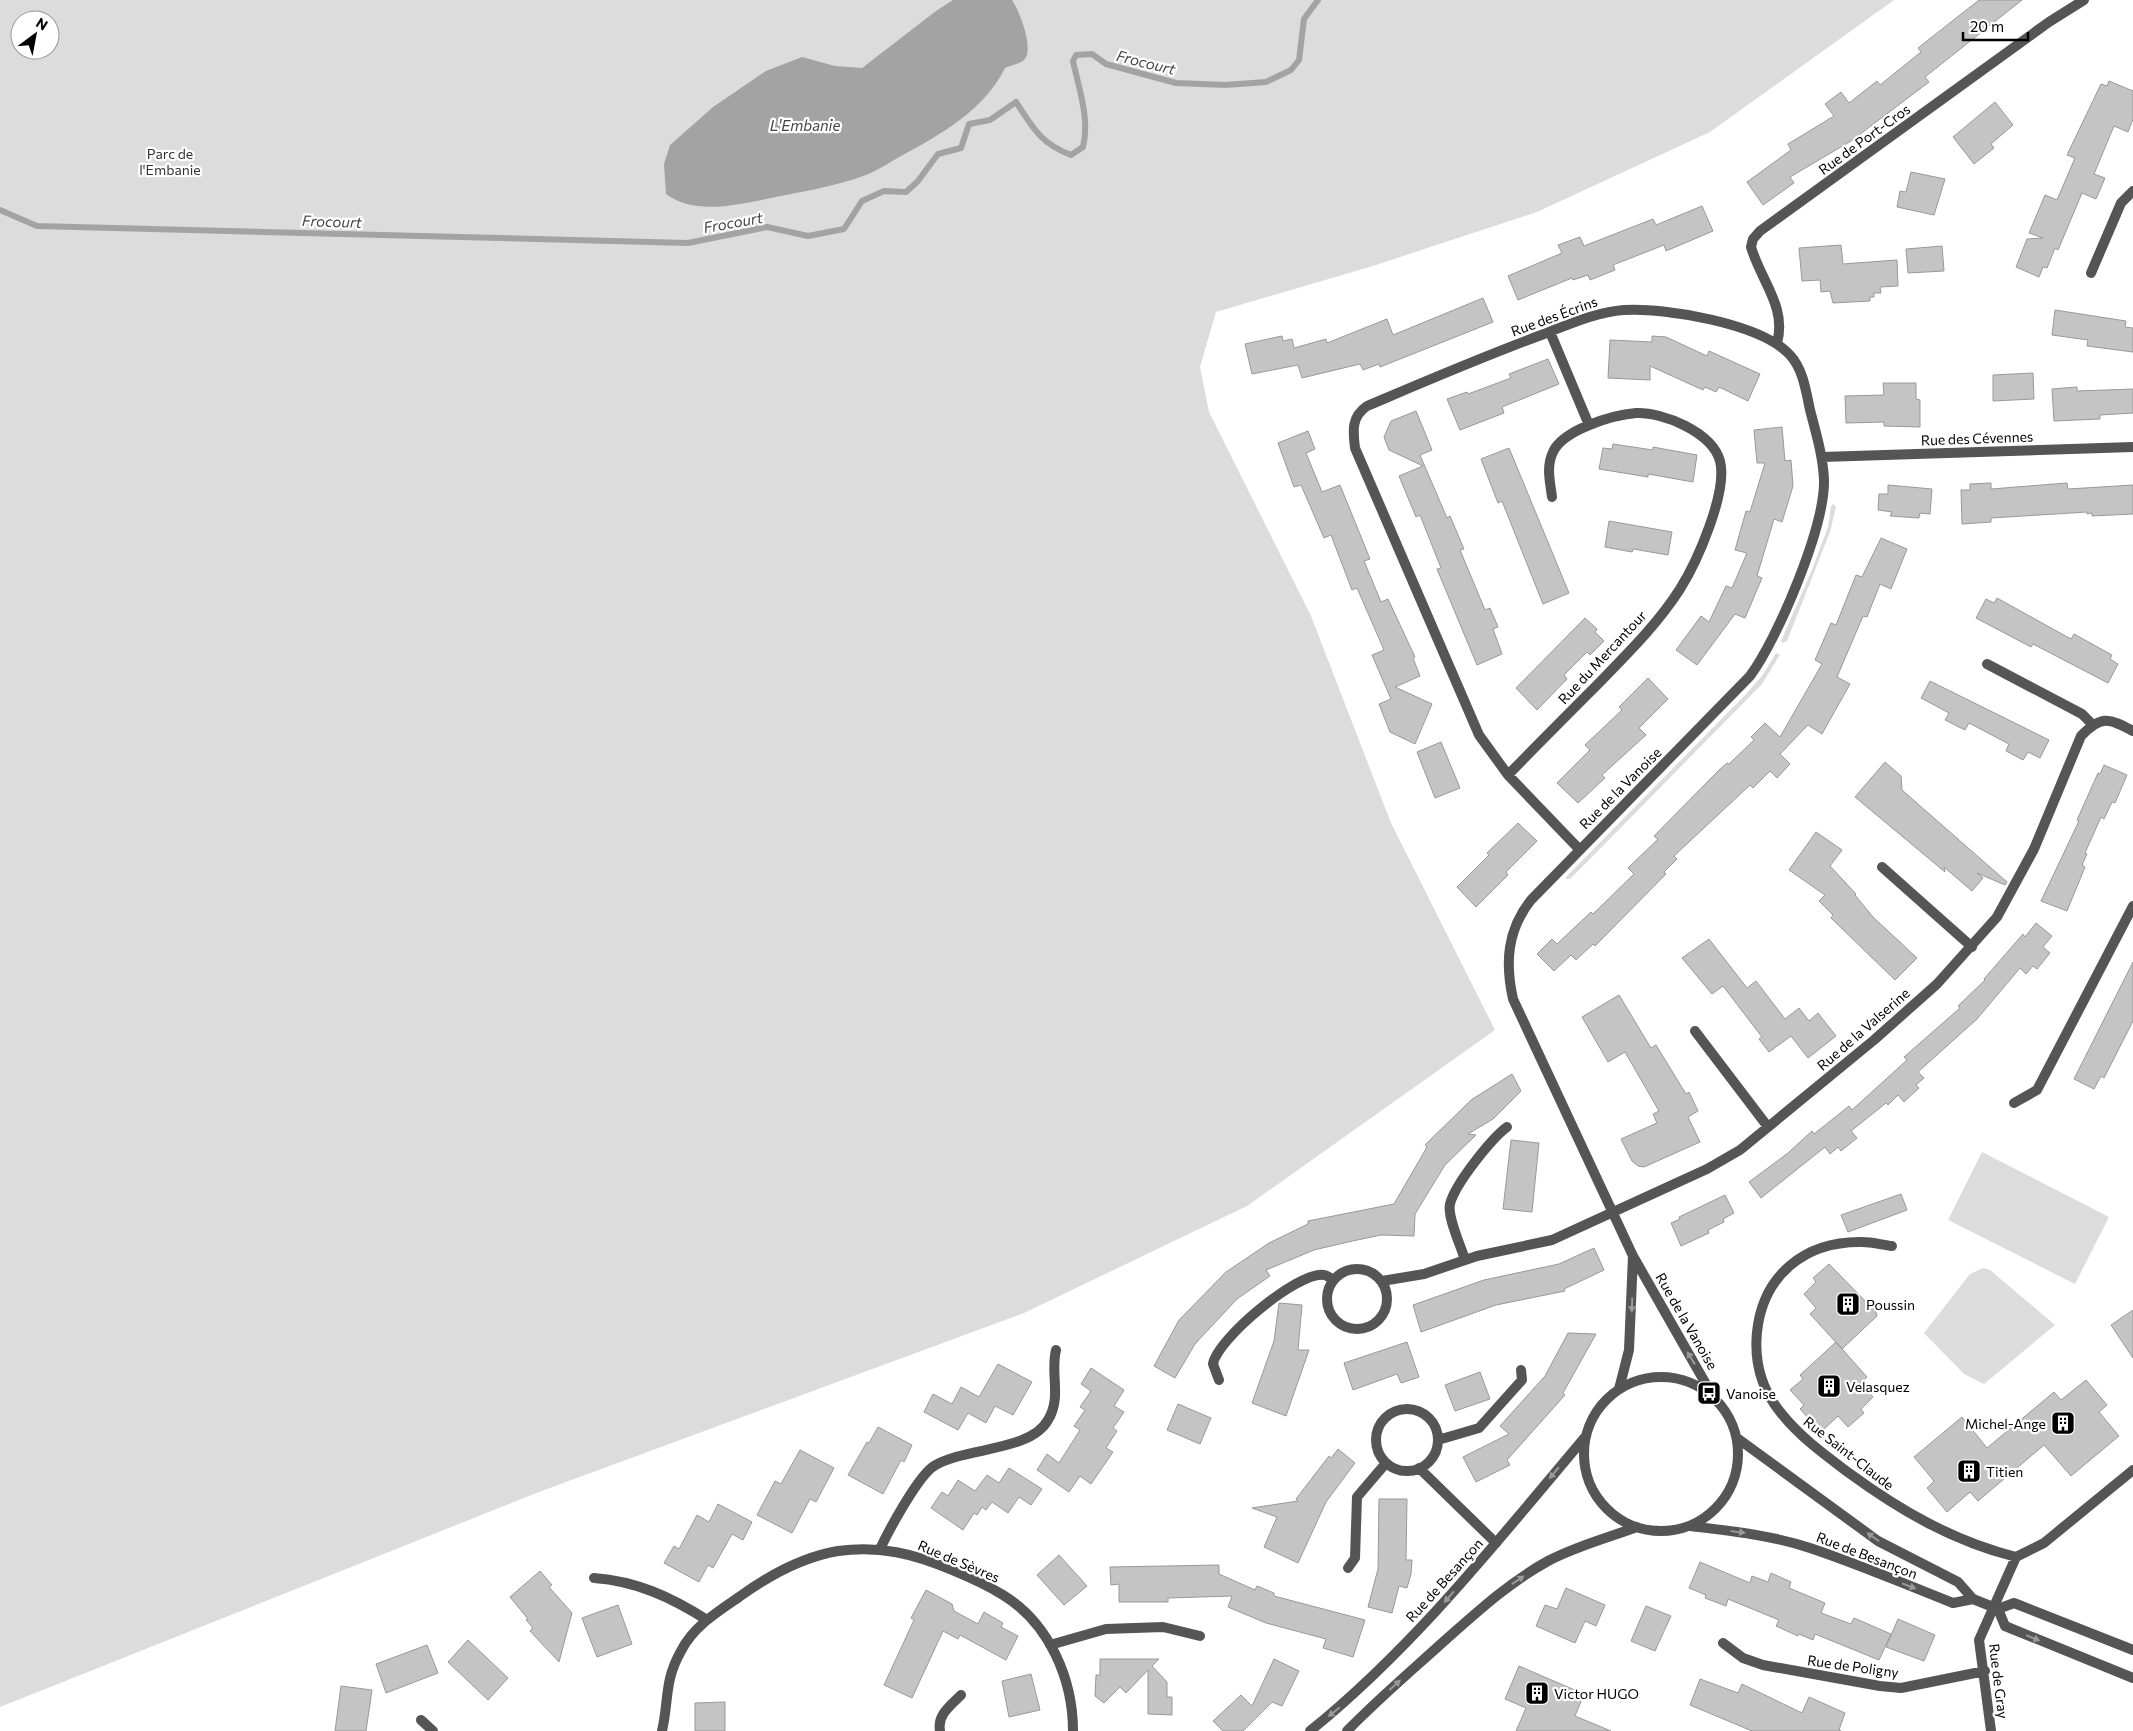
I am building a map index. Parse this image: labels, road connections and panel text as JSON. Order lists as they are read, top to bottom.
{
  "streets": {
    "street": [
      "Rue de Port-Cros",
      "Rue des Écrins",
      "Rue des Cévennes",
      "Rue du Mercantour",
      "Rue de la Vanoise",
      "Rue de la Valserine",
      "Rue Saint-Claude",
      "Rue de Besançon",
      "Rue de Sèvres",
      "Rue de Poligny",
      "Rue de Gray"
    ]
  },
  "crossings": [
    ["Rue de Port-Cros", "Rue des Écrins"],
    ["Rue de Port-Cros", "Rue de la Vanoise"],
    ["Rue des Écrins", "Rue du Mercantour"],
    ["Rue des Écrins", "Rue de la Vanoise"],
    ["Rue des Cévennes", "Rue de la Vanoise"],
    ["Rue de la Vanoise", "Rue de la Valserine"],
    ["Rue de la Vanoise", "Rue de Besançon"],
    ["Rue de Besançon", "Rue de Gray"],
    ["Rue de Poligny", "Rue de Gray"]
  ],
  "water": ["Frocourt", "L'Embanie"],
  "parks": ["Parc de l'Embanie"],
  "places": {
    "building": [
      "Poussin",
      "Velasquez",
      "Michel-Ange",
      "Titien",
      "Victor HUGO"
    ],
    "bus stop": ["Vanoise"]
  },
  "scale_bar": "20 m",
  "north": "top right"
}
